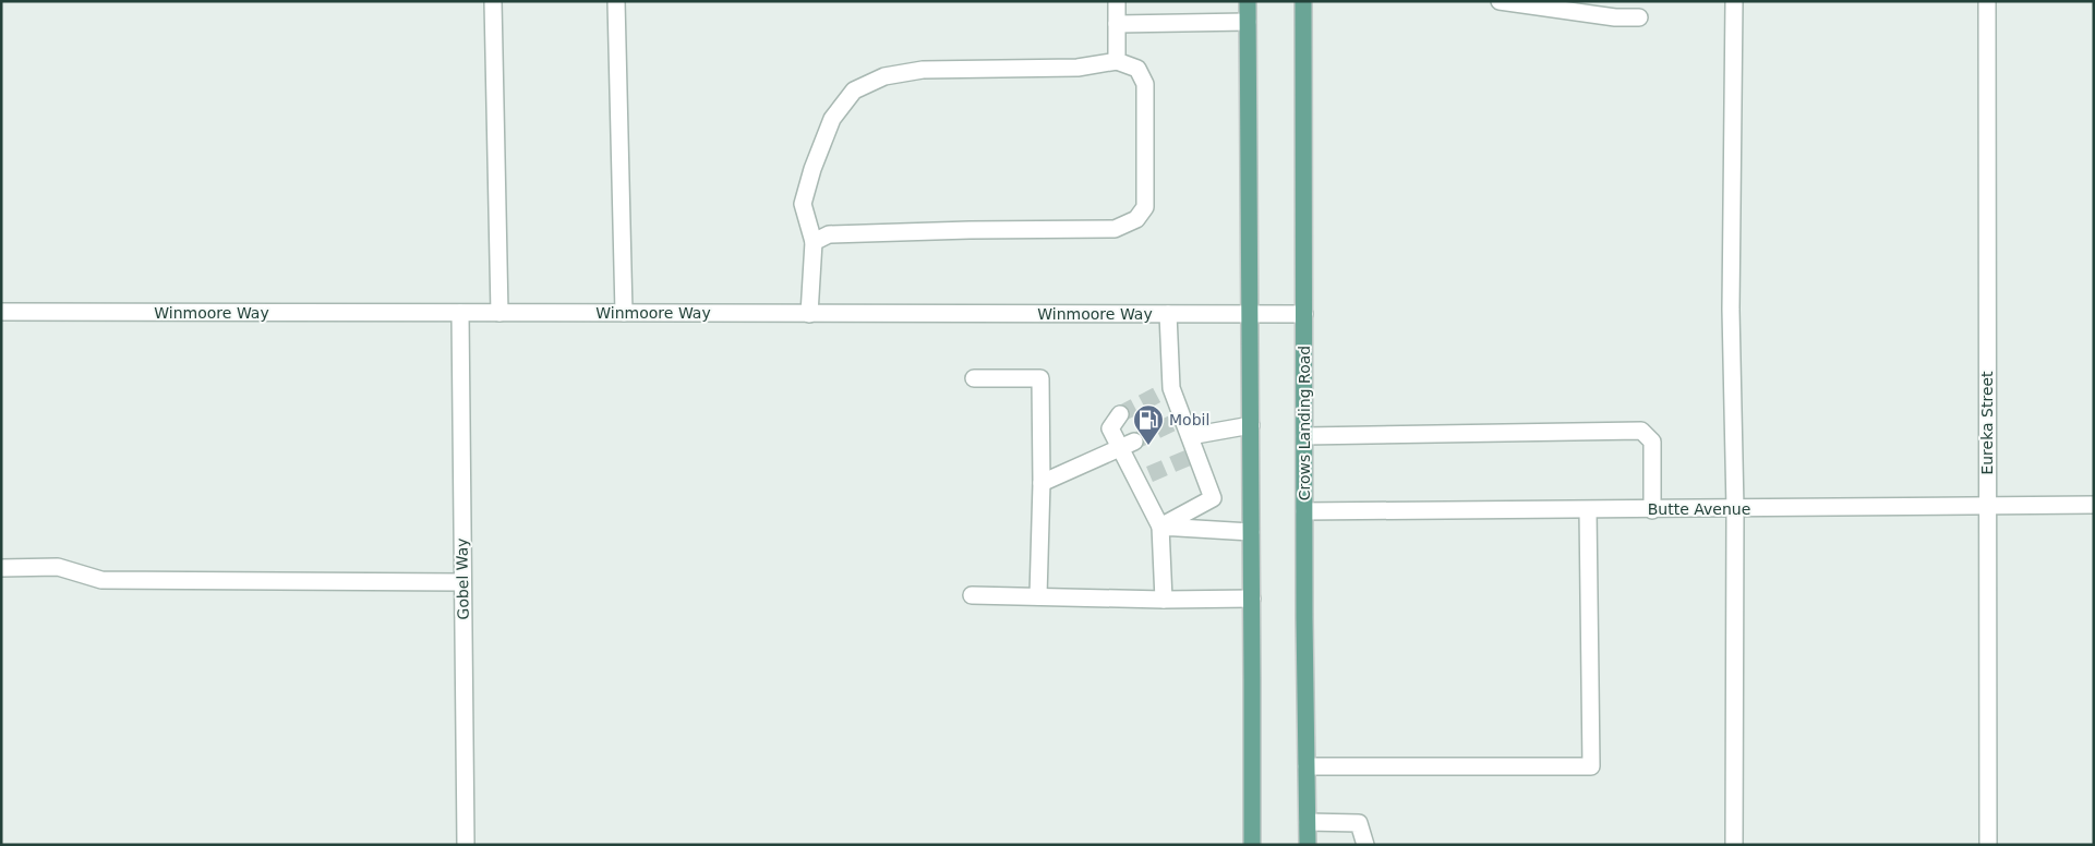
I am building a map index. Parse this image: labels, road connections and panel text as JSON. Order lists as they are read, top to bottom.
{
  "streets": {
    "main road": ["Crows Landing Road"],
    "street": [
      "Winmoore Way",
      "Eureka Street",
      "Butte Avenue",
      "Gobel Way"
    ]
  },
  "crossings": [
    ["Winmoore Way", "Crows Landing Road"],
    ["Winmoore Way", "Gobel Way"],
    ["Crows Landing Road", "Butte Avenue"],
    ["Eureka Street", "Butte Avenue"]
  ],
  "places": {
    "fuel station": ["Mobil"]
  }
}
